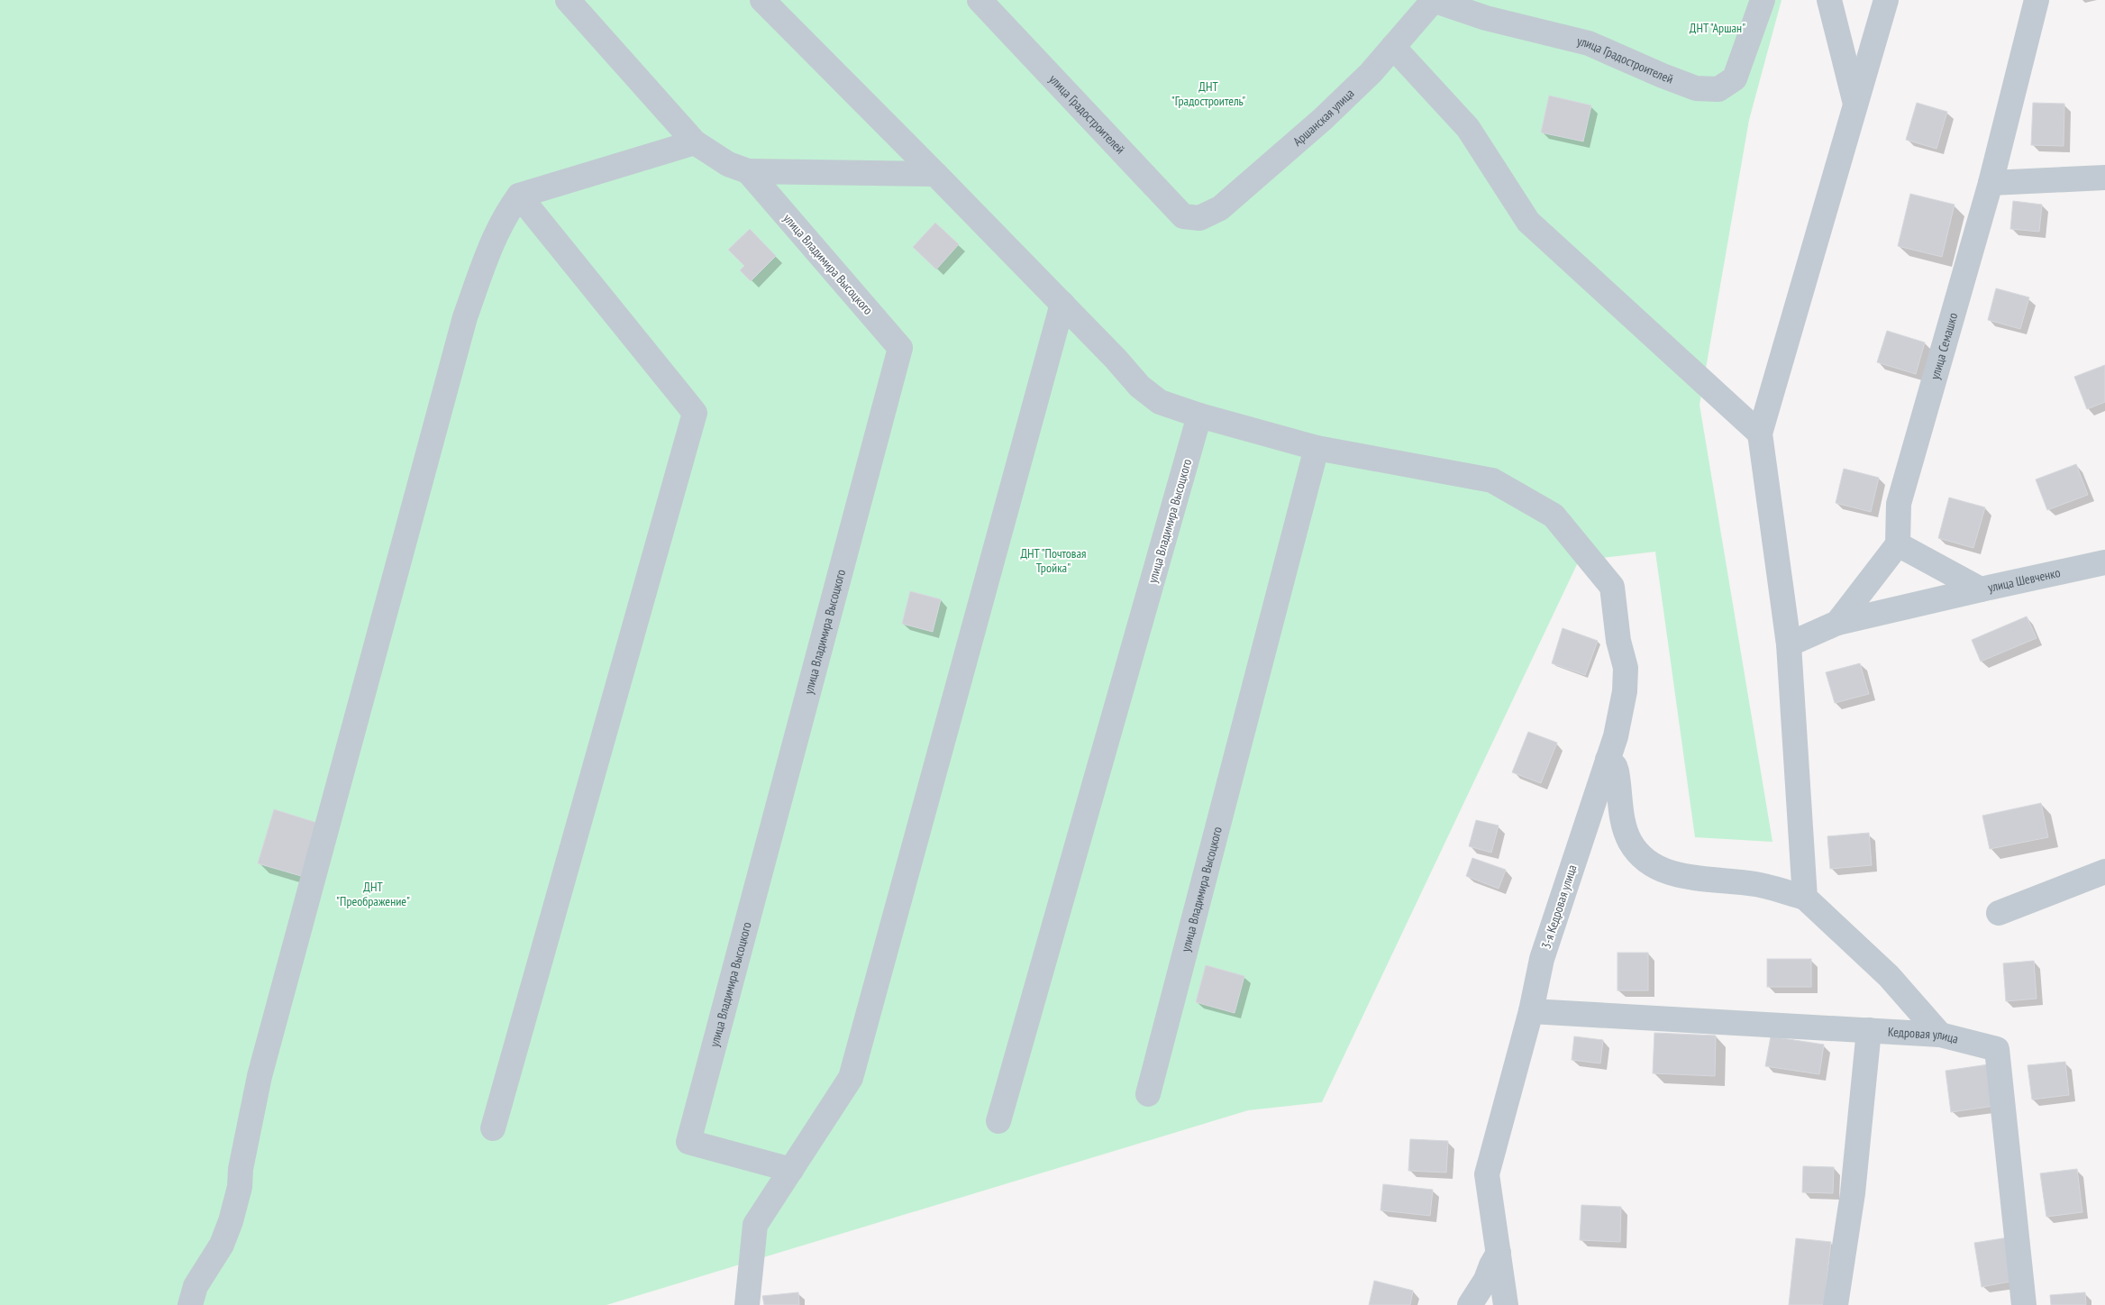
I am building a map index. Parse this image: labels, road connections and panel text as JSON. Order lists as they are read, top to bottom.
{
  "streets": {
    "street": [
      "улица Градостроителей",
      "Аршанская улица",
      "улица Владимира Высоцкого",
      "улица Семашко",
      "улица Шевченко",
      "3-я Кедровая улица",
      "Кедровая улица"
    ]
  },
  "crossings": [
    ["улица Градостроителей", "Аршанская улица"],
    ["улица Владимира Высоцкого", "3-я Кедровая улица"],
    ["улица Семашко", "улица Шевченко"],
    ["3-я Кедровая улица", "Кедровая улица"]
  ],
  "parks": [
    "ДНТ \"Аршан\"",
    "ДНТ \"Градостроитель\"",
    "ДНТ \"Почтовая Тройка\"",
    "ДНТ \"Преображение\""
  ]
}
